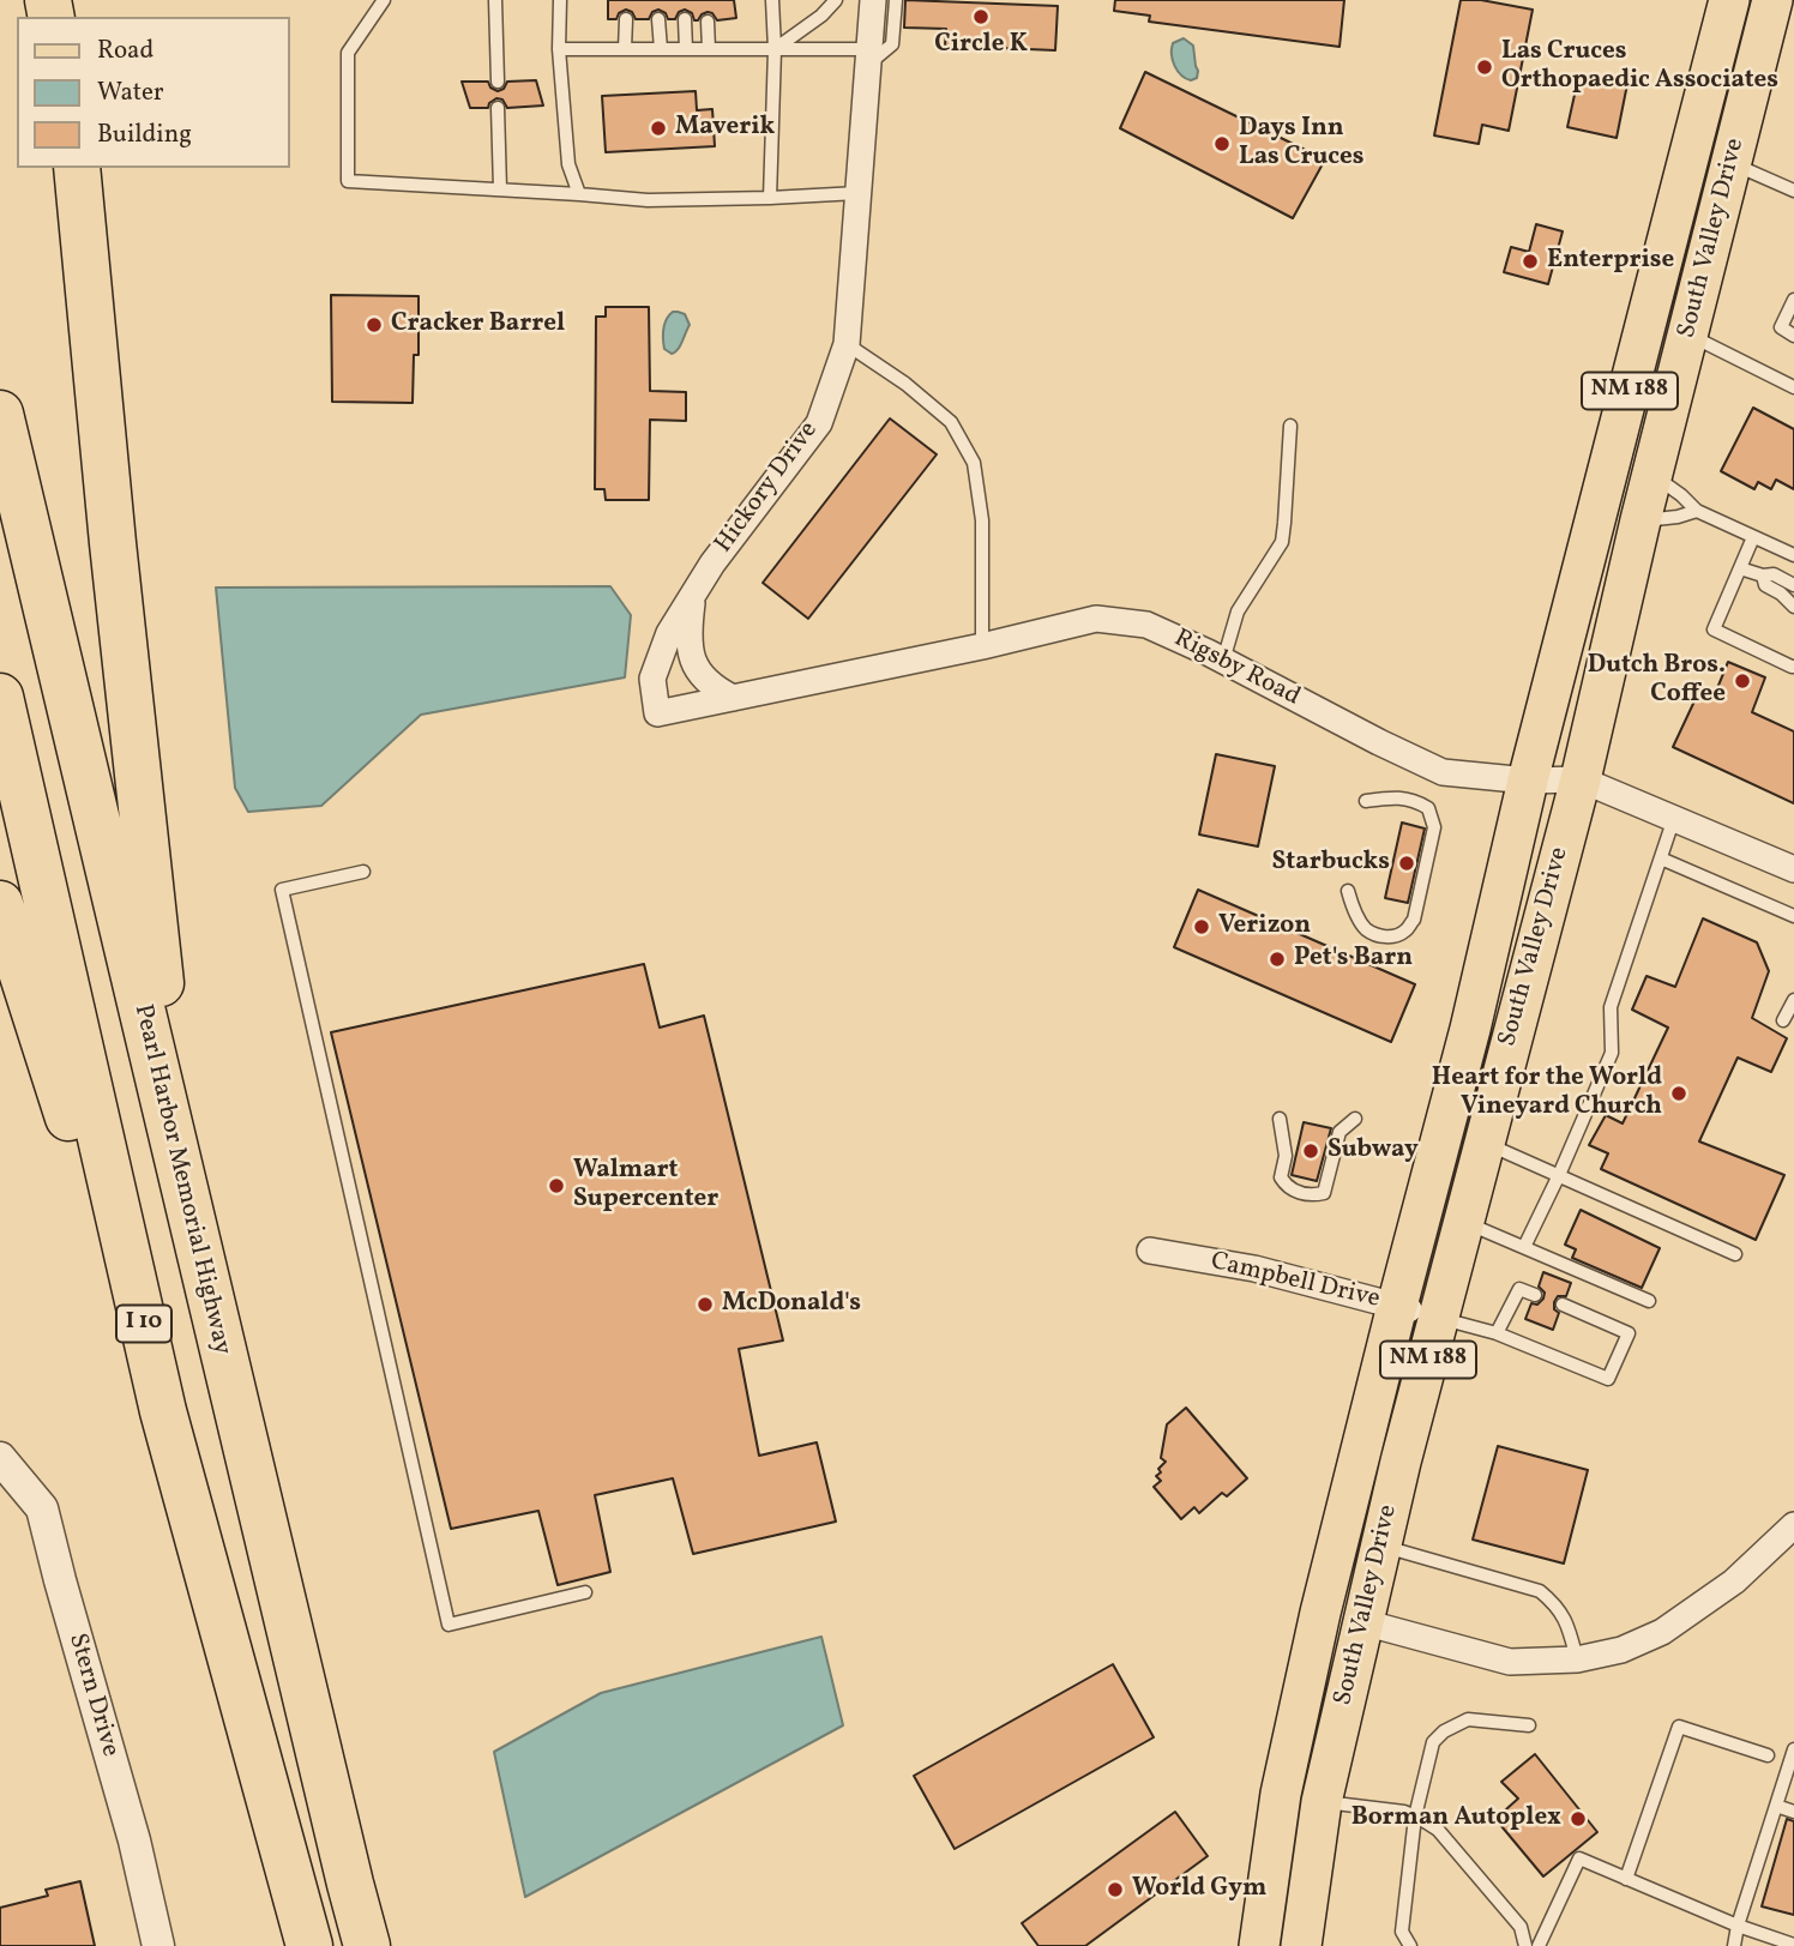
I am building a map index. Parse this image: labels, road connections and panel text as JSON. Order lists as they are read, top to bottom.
{
  "streets": {
    "highway": ["Pearl Harbor Memorial Highway", "I 10"],
    "main road": ["South Valley Drive", "NM 188"],
    "street": [
      "Hickory Drive",
      "Rigsby Road",
      "Campbell Drive",
      "Stern Drive"
    ]
  },
  "crossings": [
    ["South Valley Drive", "Rigsby Road"],
    ["South Valley Drive", "Campbell Drive"],
    ["Hickory Drive", "Rigsby Road"]
  ],
  "places": [
    "Circle K",
    "Las Cruces Orthopaedic Associates",
    "Maverik",
    "Days Inn Las Cruces",
    "Enterprise",
    "Cracker Barrel",
    "Dutch Bros. Coffee",
    "Starbucks",
    "Verizon",
    "Pet's Barn",
    "Heart for the World Vineyard Church",
    "Subway",
    "Walmart Supercenter",
    "McDonald's",
    "Borman Autoplex",
    "World Gym"
  ],
  "legend": ["Road", "Water", "Building"]
}
